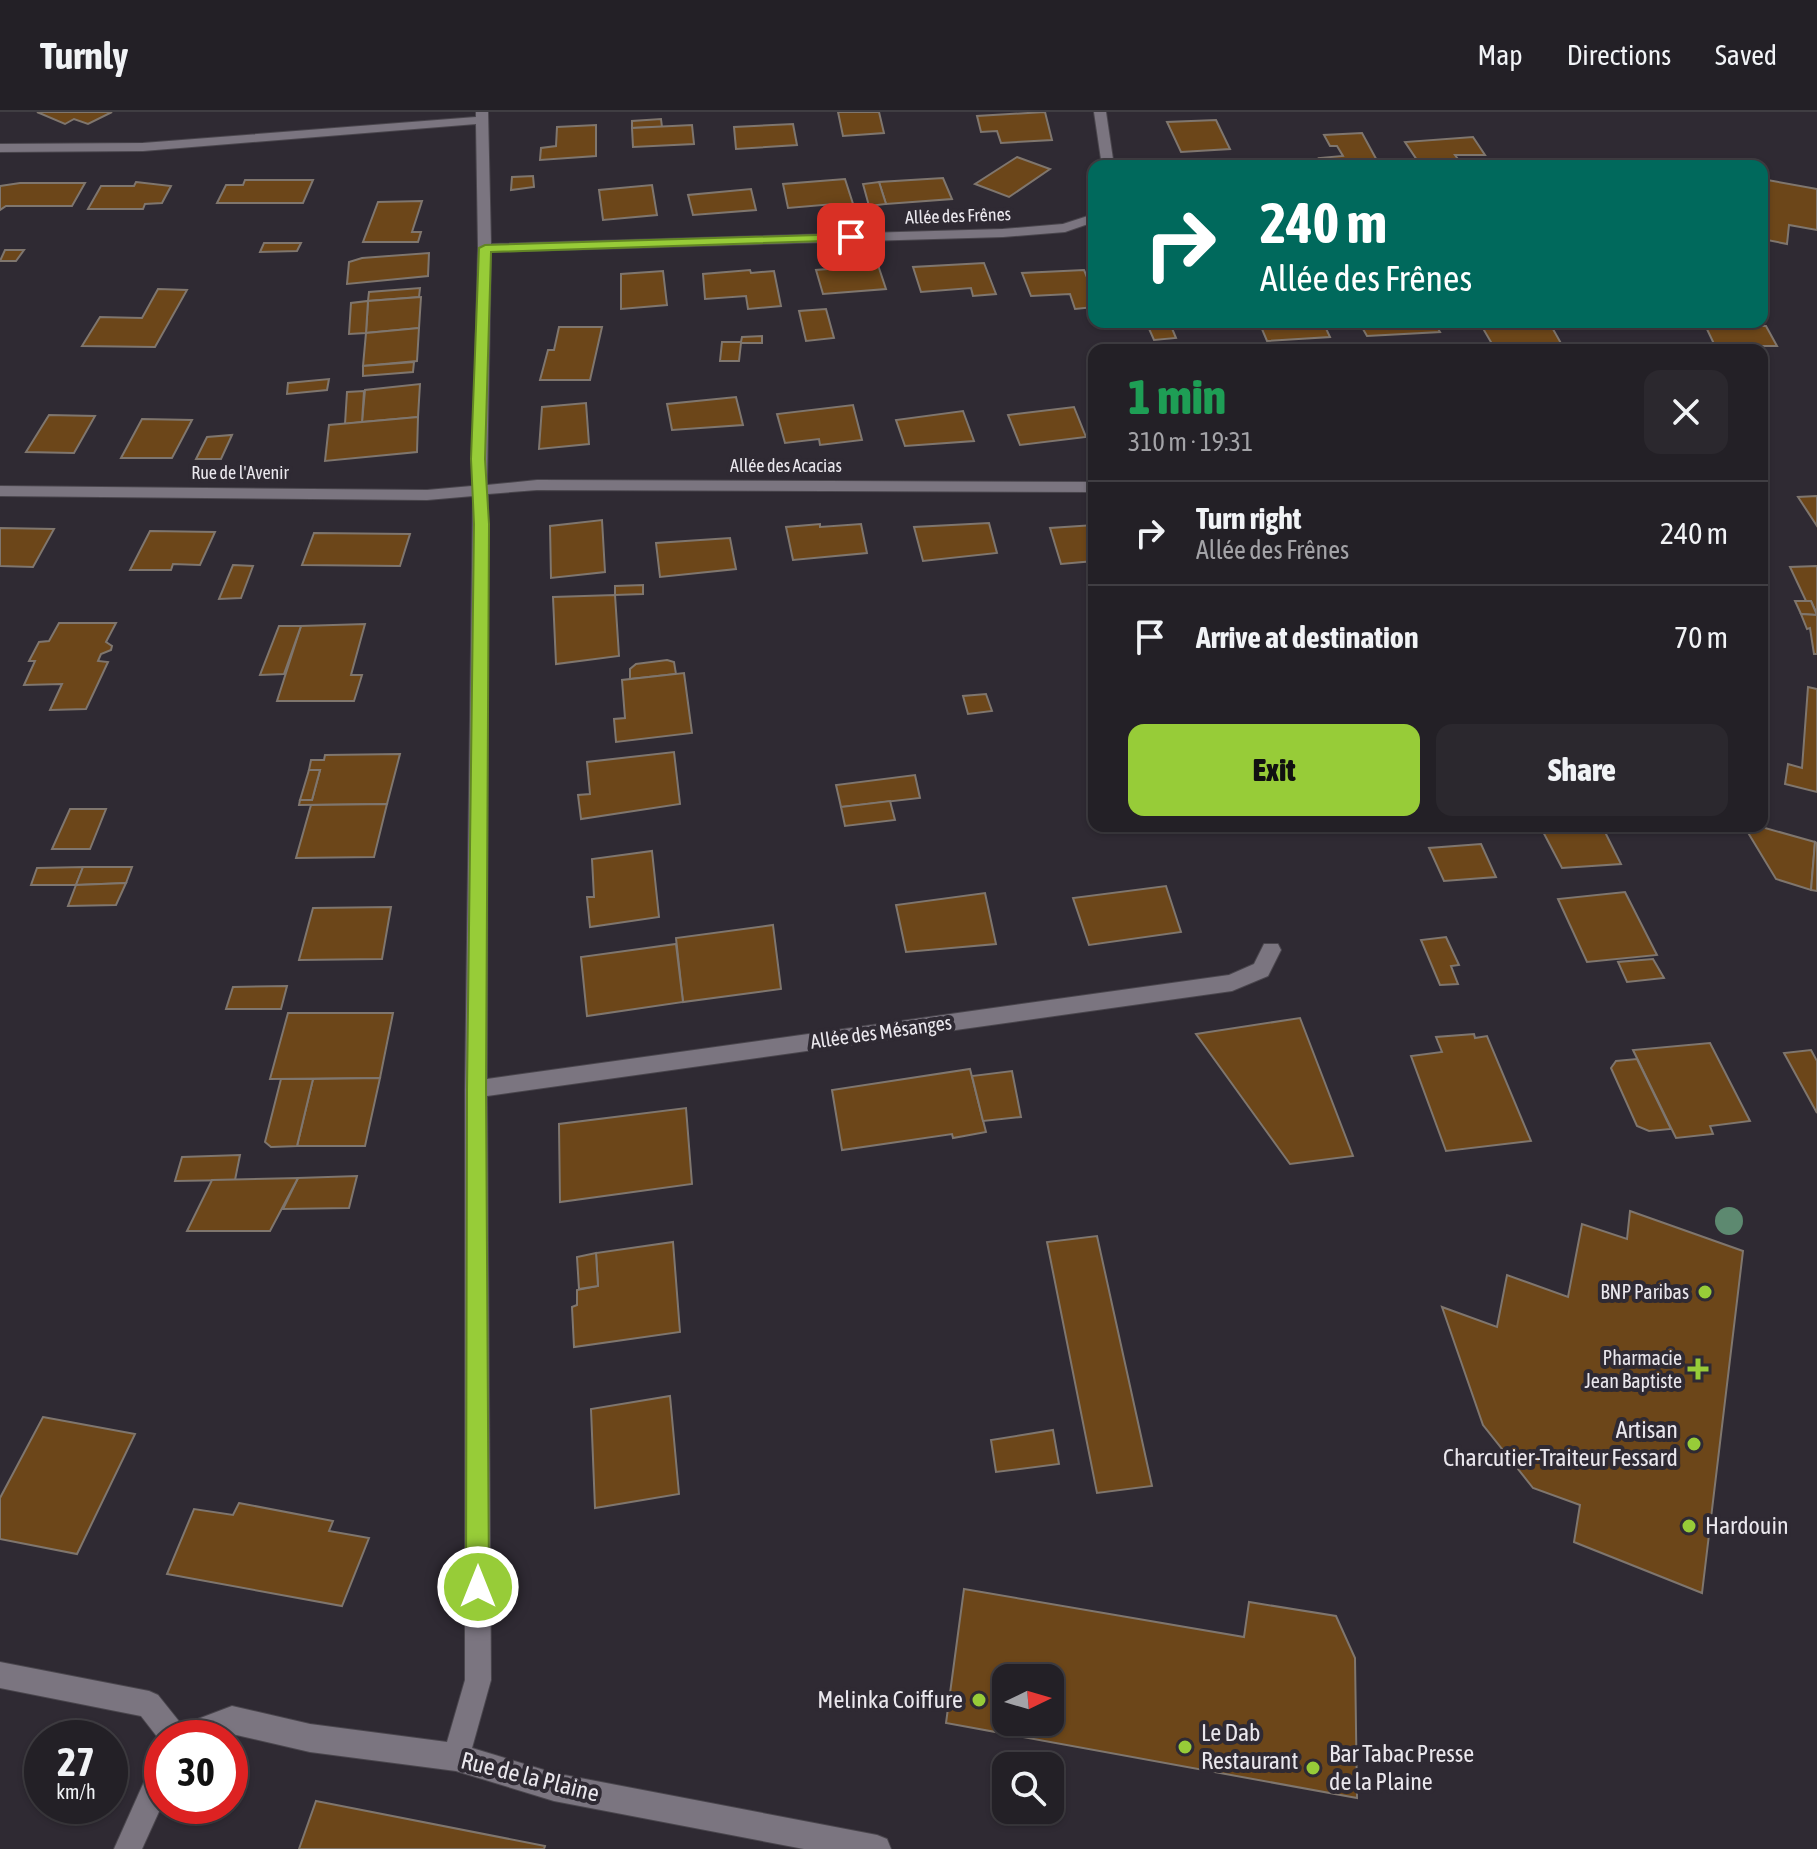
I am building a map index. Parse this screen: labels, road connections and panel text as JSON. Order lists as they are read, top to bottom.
{
  "streets": {
    "street": [
      "Allée des Frênes",
      "Allée des Acacias",
      "Rue de l'Avenir",
      "Allée des Mésanges",
      "Rue de la Plaine"
    ]
  },
  "crossings": [
    ["Allée des Acacias", "Rue de l'Avenir"]
  ],
  "places": {
    "other": [
      "BNP Paribas",
      "Artisan Charcutier-Traiteur Fessard",
      "Hardouin",
      "Melinka Coiffure",
      "Le Dab Restaurant",
      "Bar Tabac Presse de la Plaine"
    ],
    "health": ["Pharmacie Jean Baptiste"]
  },
  "north": "right",
  "page": {
    "header": "Turnly",
    "nav": ["Map", "Directions", "Saved"],
    "turn": ["240 m", "Allée des Frênes"],
    "heading": ["1 min", "310 m · 19:31"],
    "list": [
      {
        "name": "Turn right",
        "note": "Allée des Frênes",
        "value": "240 m"
      },
      {
        "name": "Arrive at destination",
        "value": "70 m"
      }
    ],
    "buttons": ["Exit", "Share"],
    "speed": "27 km/h",
    "limit": "30"
  }
}
